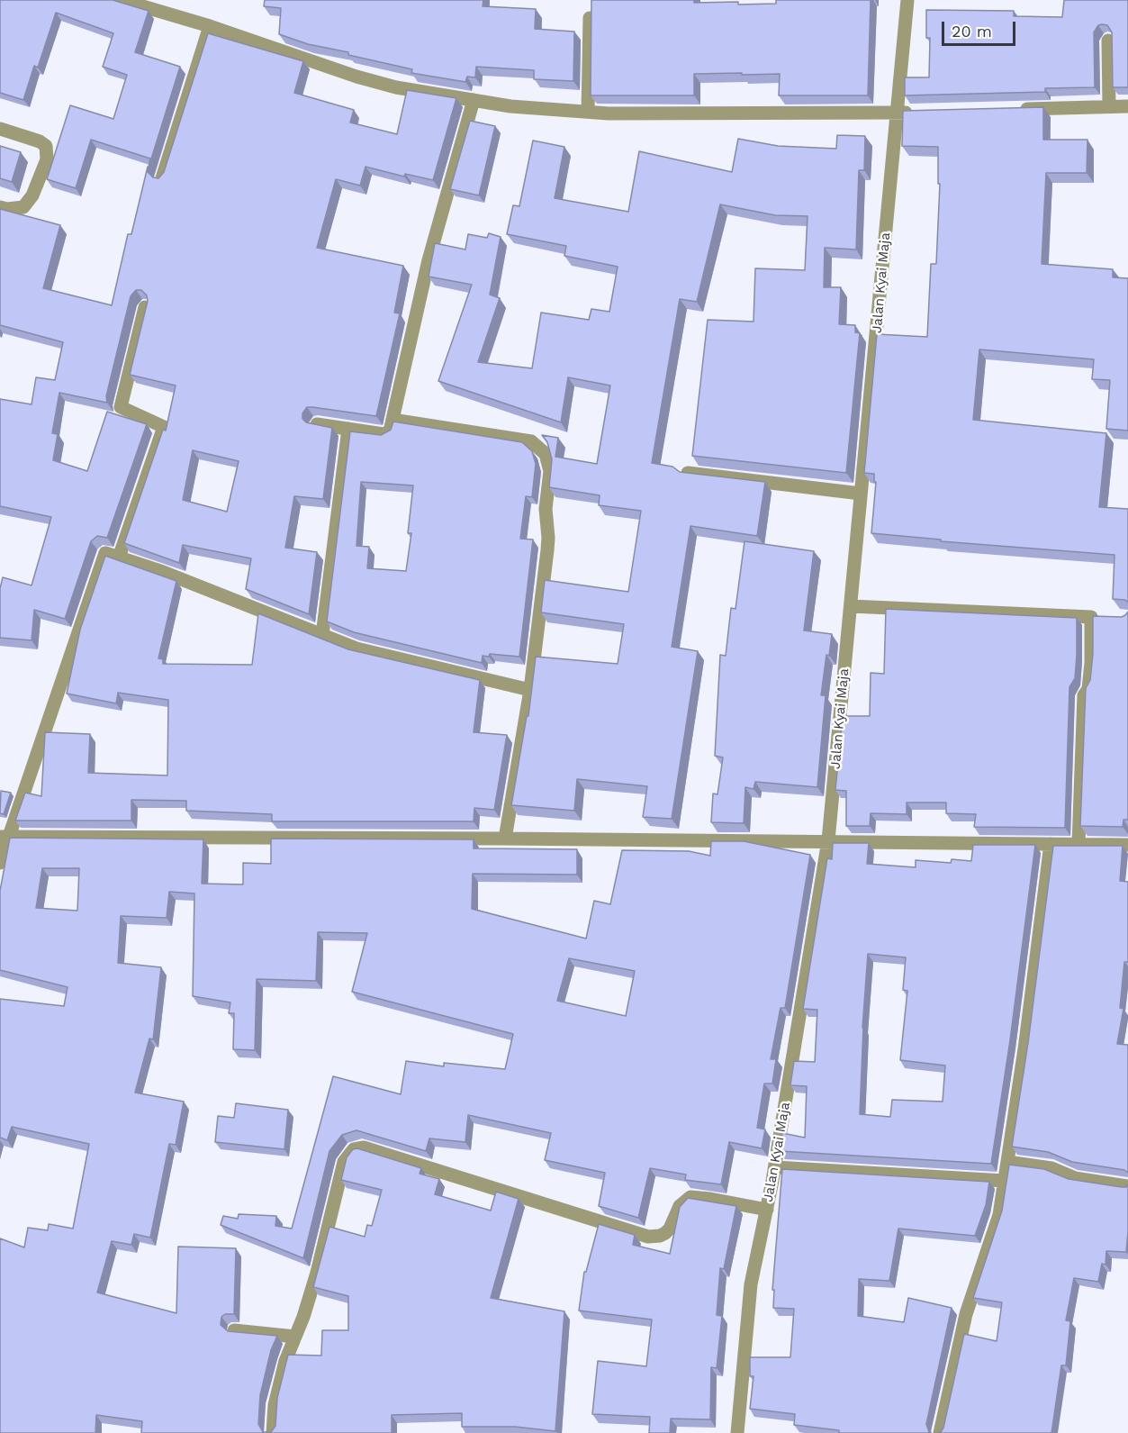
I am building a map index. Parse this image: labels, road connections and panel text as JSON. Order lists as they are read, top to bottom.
{
  "streets": {
    "street": ["Jalan Kyai Maja"]
  },
  "scale_bar": "20 m"
}
